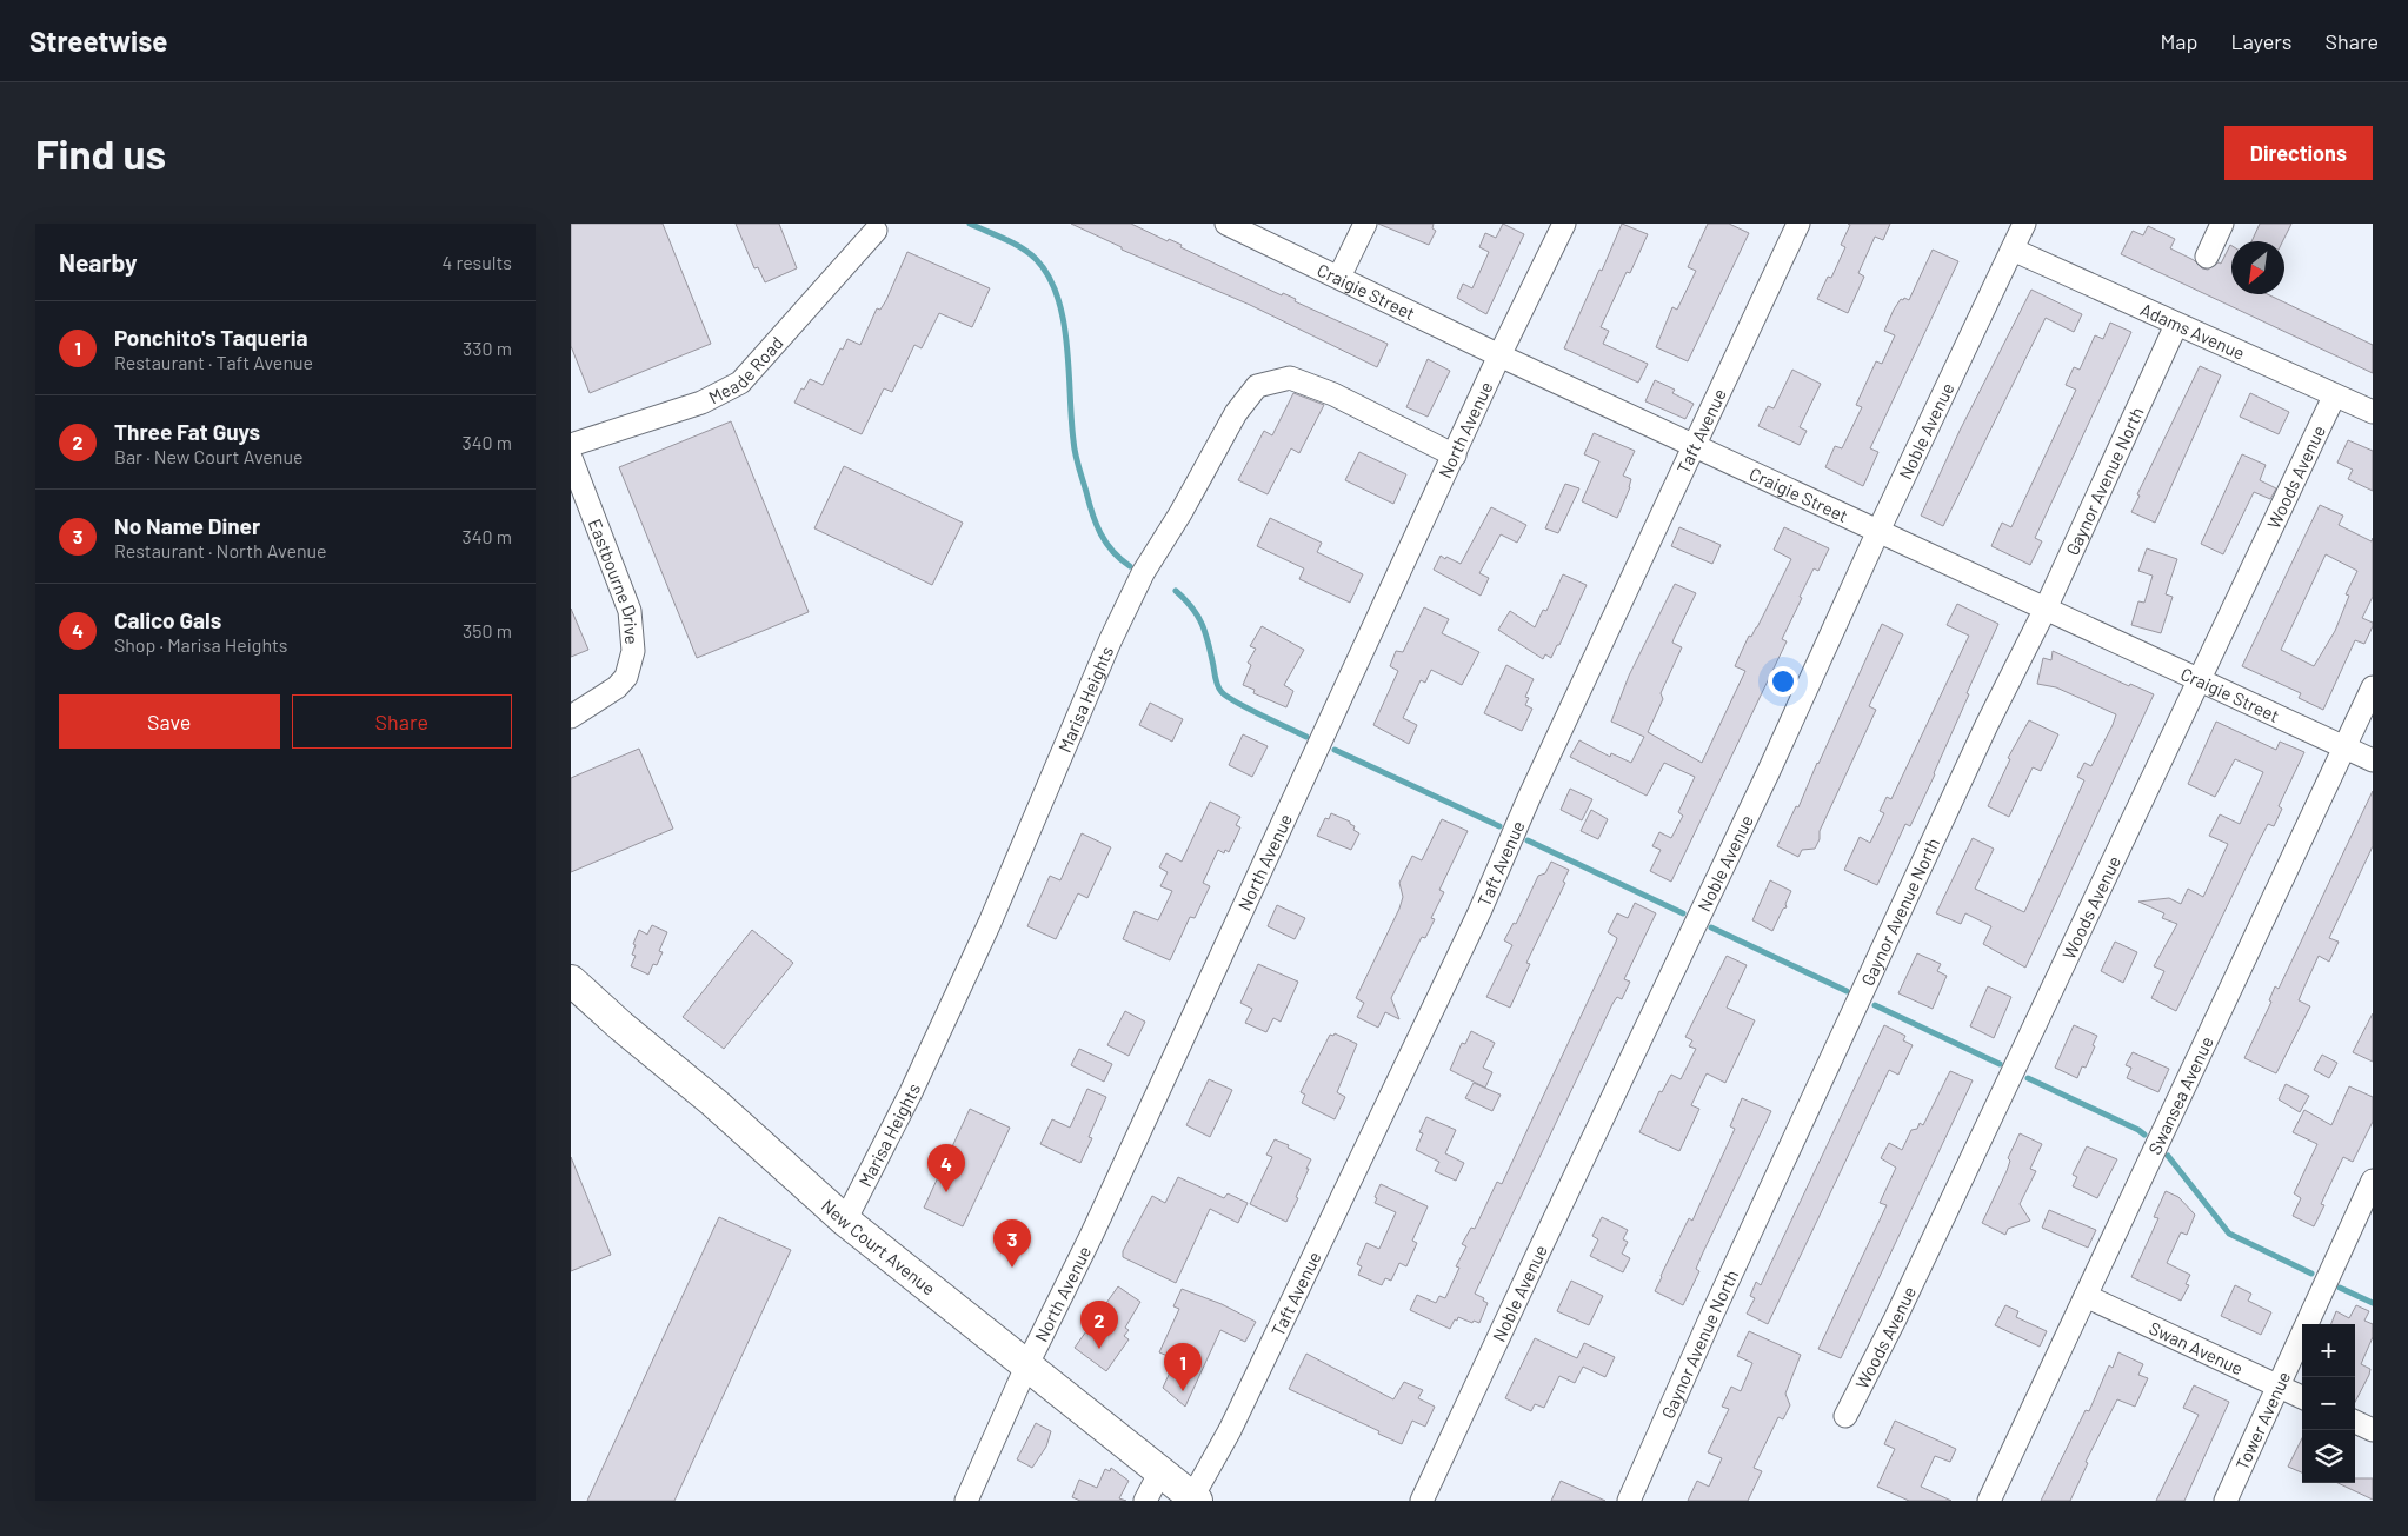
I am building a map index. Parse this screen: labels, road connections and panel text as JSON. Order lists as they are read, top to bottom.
{
  "streets": {
    "main road": ["New Court Avenue"],
    "street": [
      "Craigie Street",
      "Adams Avenue",
      "Meade Road",
      "North Avenue",
      "Taft Avenue",
      "Noble Avenue",
      "Woods Avenue",
      "Gaynor Avenue North",
      "Eastbourne Drive",
      "Marisa Heights",
      "Swansea Avenue",
      "Swan Avenue",
      "Tower Avenue"
    ]
  },
  "crossings": [
    ["Craigie Street", "North Avenue"],
    ["Craigie Street", "Taft Avenue"],
    ["Craigie Street", "Noble Avenue"],
    ["Craigie Street", "Woods Avenue"],
    ["Craigie Street", "Gaynor Avenue North"],
    ["Craigie Street", "Swansea Avenue"],
    ["Adams Avenue", "Noble Avenue"],
    ["Adams Avenue", "Woods Avenue"],
    ["Adams Avenue", "Gaynor Avenue North"],
    ["North Avenue", "Marisa Heights"],
    ["North Avenue", "New Court Avenue"],
    ["Taft Avenue", "New Court Avenue"],
    ["Marisa Heights", "New Court Avenue"],
    ["Swansea Avenue", "Swan Avenue"],
    ["Swan Avenue", "Tower Avenue"]
  ],
  "north": "bottom left",
  "page": {
    "header": "Streetwise",
    "nav": ["Map", "Layers", "Share"],
    "buttons": [
      "Directions",
      ["Save", "Share"]
    ],
    "title": "Find us",
    "heading": ["Nearby", "4 results"],
    "list": [
      {
        "mark": "1",
        "name": "Ponchito's Taqueria",
        "note": "Restaurant · Taft Avenue",
        "value": "330 m"
      },
      {
        "mark": "2",
        "name": "Three Fat Guys",
        "note": "Bar · New Court Avenue",
        "value": "340 m"
      },
      {
        "mark": "3",
        "name": "No Name Diner",
        "note": "Restaurant · North Avenue",
        "value": "340 m"
      },
      {
        "mark": "4",
        "name": "Calico Gals",
        "note": "Shop · Marisa Heights",
        "value": "350 m"
      }
    ],
    "pins": [
      "4",
      "3",
      "2",
      "1"
    ],
    "map_buttons": ["+", "−"]
  }
}
